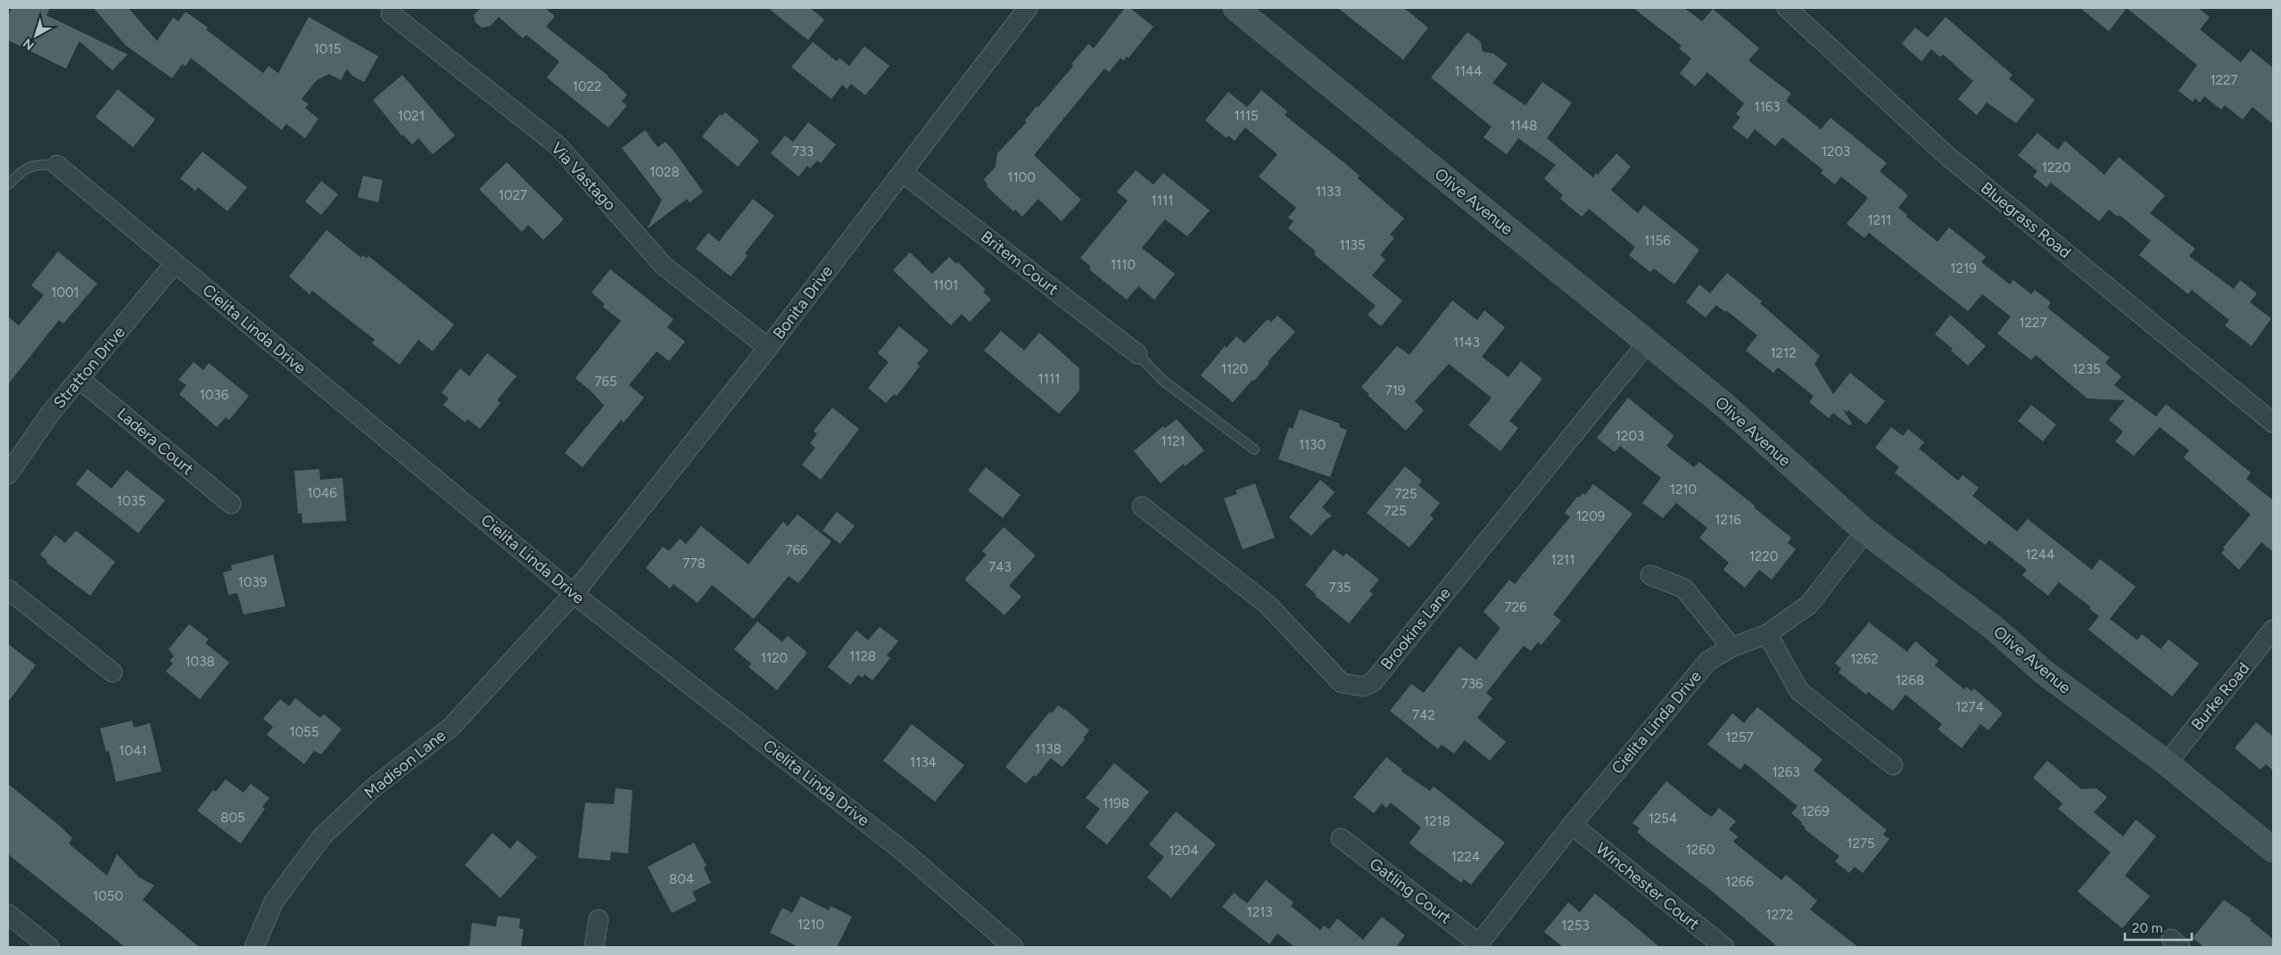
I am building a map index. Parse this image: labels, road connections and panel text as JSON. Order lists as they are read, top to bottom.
{
  "streets": {
    "main road": ["Olive Avenue"],
    "street": [
      "Via Vastago",
      "Bluegrass Road",
      "Britem Court",
      "Bonita Drive",
      "Cielita Linda Drive",
      "Stratton Drive",
      "Ladera Court",
      "Brookins Lane",
      "Burke Road",
      "Madison Lane",
      "Winchester Court",
      "Gatling Court"
    ]
  },
  "crossings": [
    ["Via Vastago", "Bonita Drive"],
    ["Olive Avenue", "Cielita Linda Drive"],
    ["Olive Avenue", "Brookins Lane"],
    ["Olive Avenue", "Burke Road"],
    ["Britem Court", "Bonita Drive"],
    ["Bonita Drive", "Cielita Linda Drive"],
    ["Bonita Drive", "Madison Lane"],
    ["Cielita Linda Drive", "Stratton Drive"],
    ["Cielita Linda Drive", "Madison Lane"],
    ["Cielita Linda Drive", "Winchester Court"],
    ["Cielita Linda Drive", "Gatling Court"],
    ["Stratton Drive", "Ladera Court"]
  ],
  "house_numbers": [
    "1015",
    "1144",
    "1227",
    "1022",
    "1163",
    "1021",
    "1115",
    "1148",
    "733",
    "1203",
    "1220",
    "1028",
    "1100",
    "1133",
    "1027",
    "1111",
    "1211",
    "1156",
    "1135",
    "1110",
    "1219",
    "1101",
    "1001",
    "1227",
    "1143",
    "1212",
    "1120",
    "1235",
    "1111",
    "765",
    "719",
    "1036",
    "1203",
    "1121",
    "1130",
    "1210",
    "1046",
    "725",
    "1035",
    "725",
    "1209",
    "1216",
    "766",
    "1244",
    "1220",
    "1211",
    "778",
    "743",
    "1039",
    "735",
    "726",
    "1128",
    "1120",
    "1262",
    "1038",
    "1268",
    "736",
    "1274",
    "742",
    "1055",
    "1257",
    "1138",
    "1041",
    "1134",
    "1263",
    "1198",
    "1269",
    "805",
    "1254",
    "1218",
    "1275",
    "1260",
    "1204",
    "1224",
    "804",
    "1266",
    "1050",
    "1213",
    "1272",
    "1210",
    "1253"
  ],
  "scale_bar": "20 m",
  "north": "bottom left"
}
